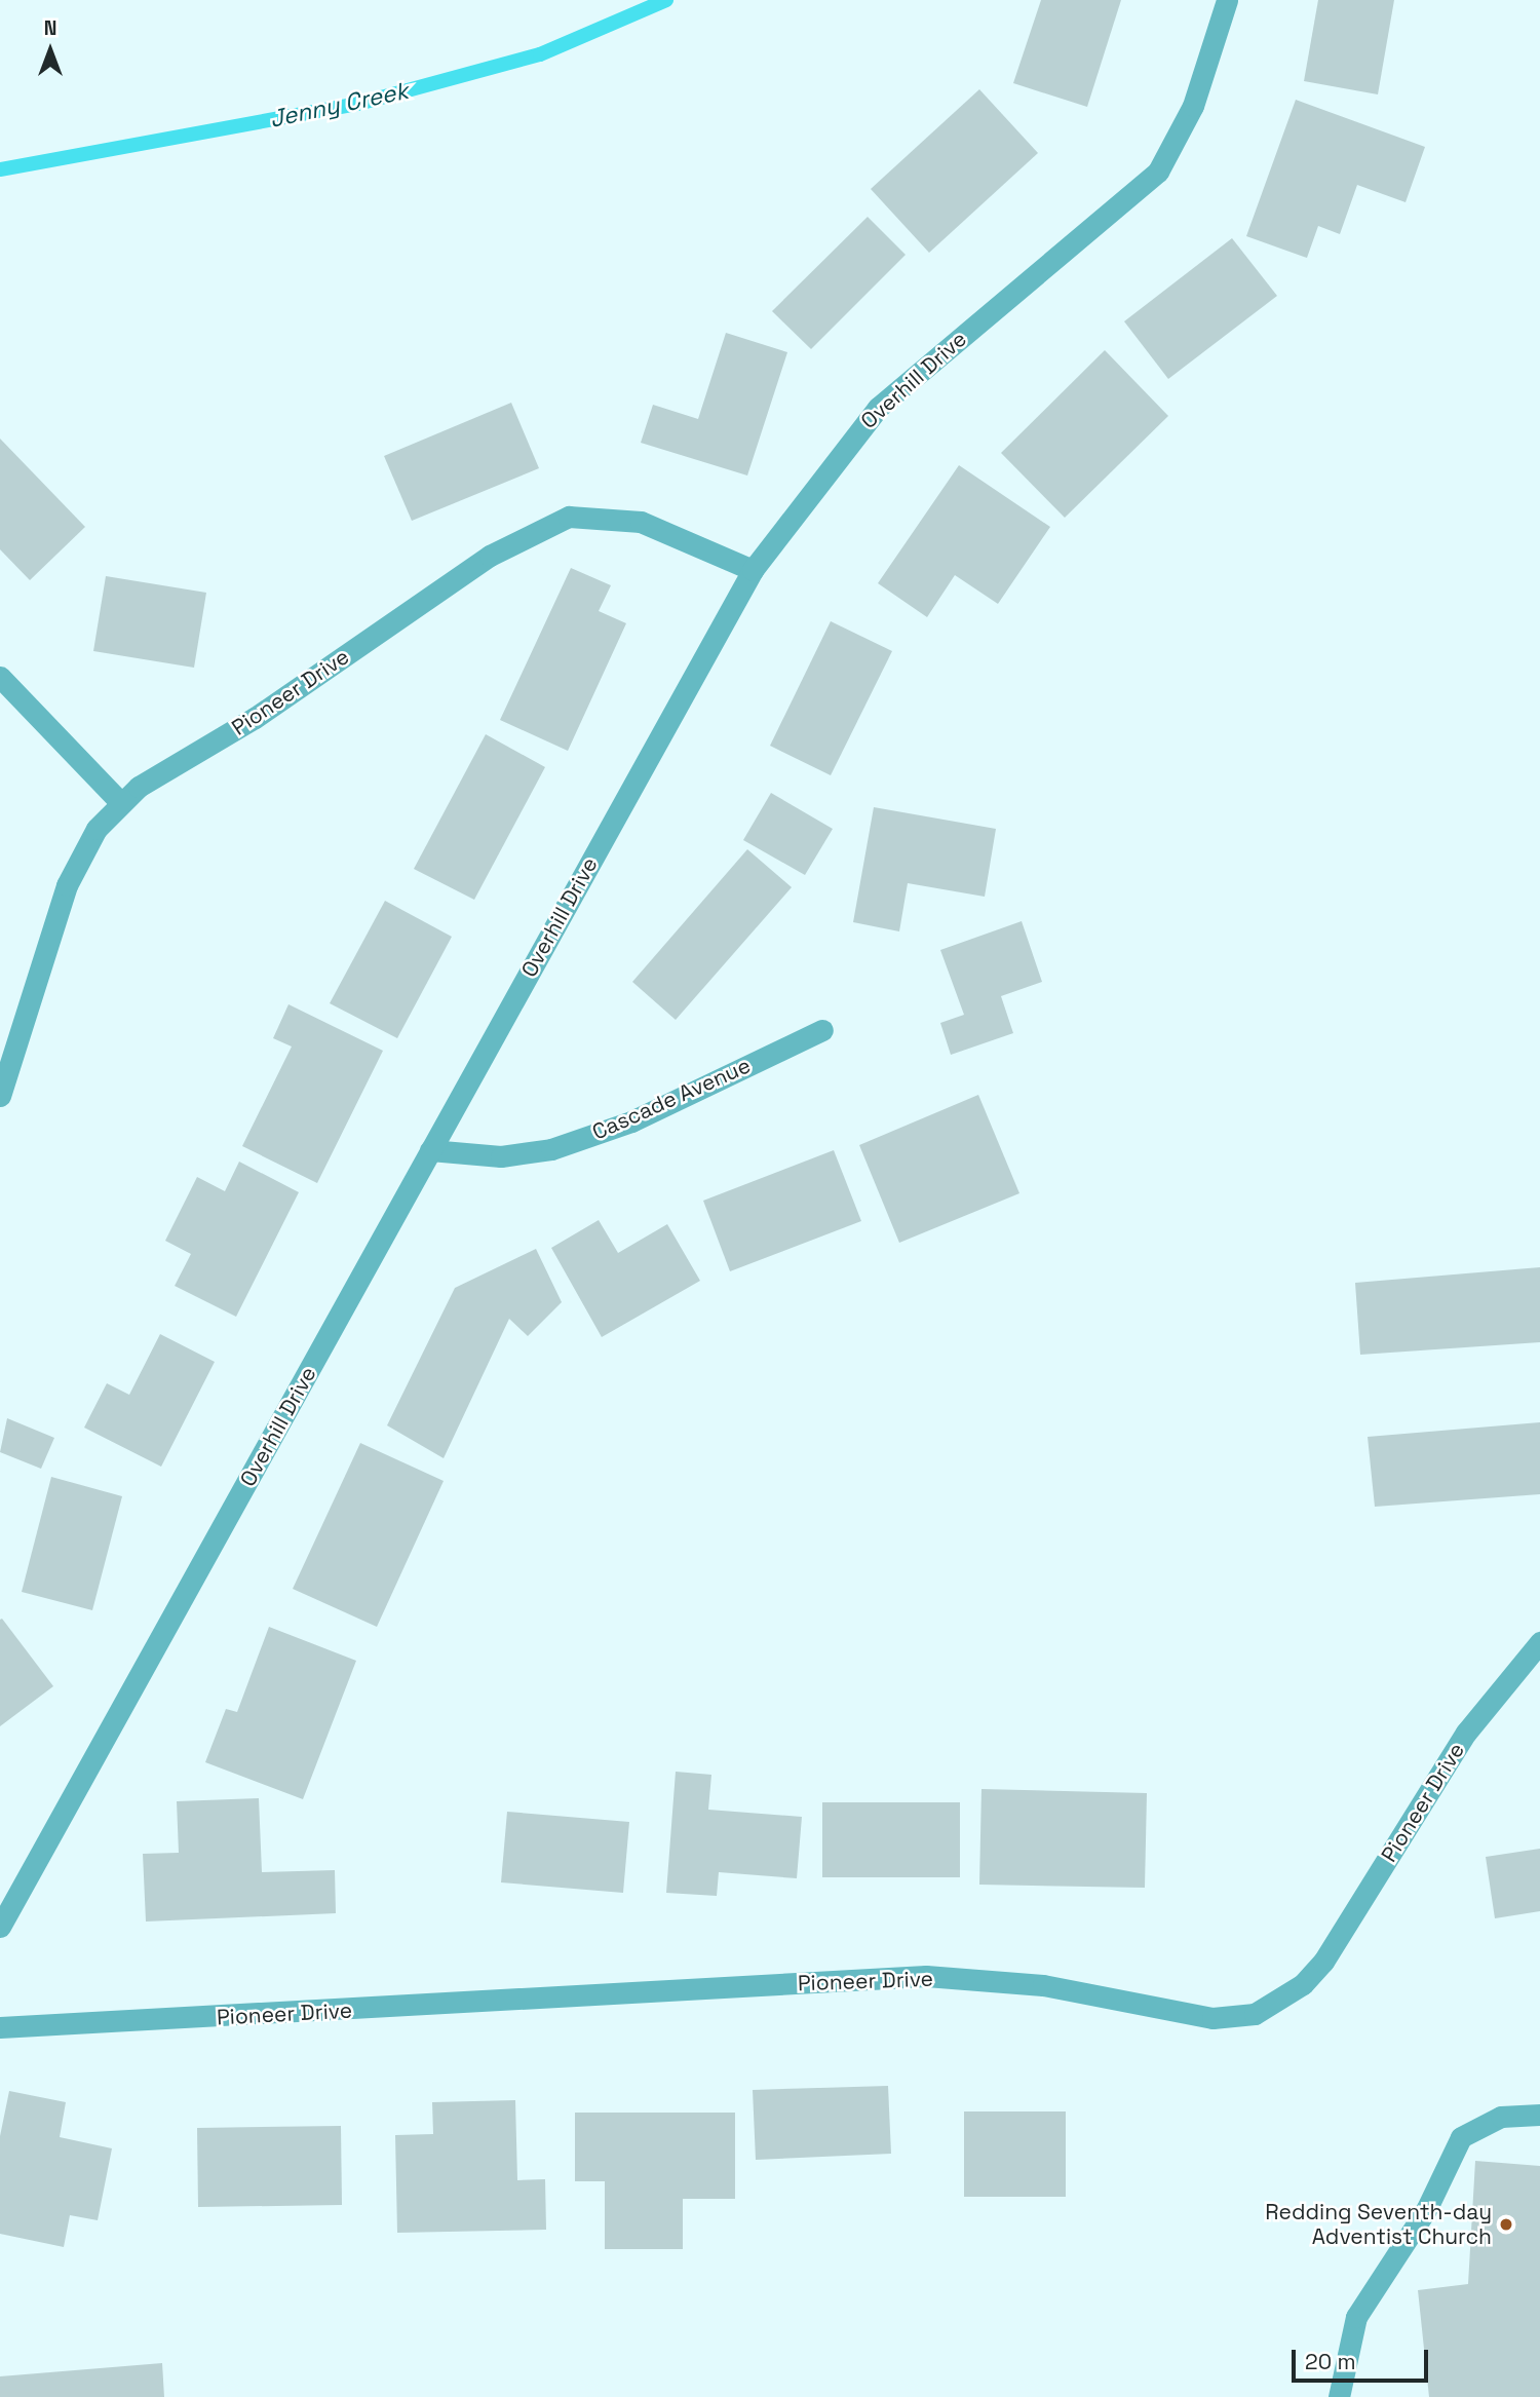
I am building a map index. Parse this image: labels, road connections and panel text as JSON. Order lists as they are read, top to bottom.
{
  "streets": {
    "street": ["Overhill Drive", "Pioneer Drive", "Cascade Avenue"]
  },
  "crossings": [
    ["Overhill Drive", "Pioneer Drive"],
    ["Overhill Drive", "Cascade Avenue"]
  ],
  "water": ["Jenny Creek"],
  "places": ["Redding Seventh-day Adventist Church"],
  "scale_bar": "20 m",
  "north": "top"
}
